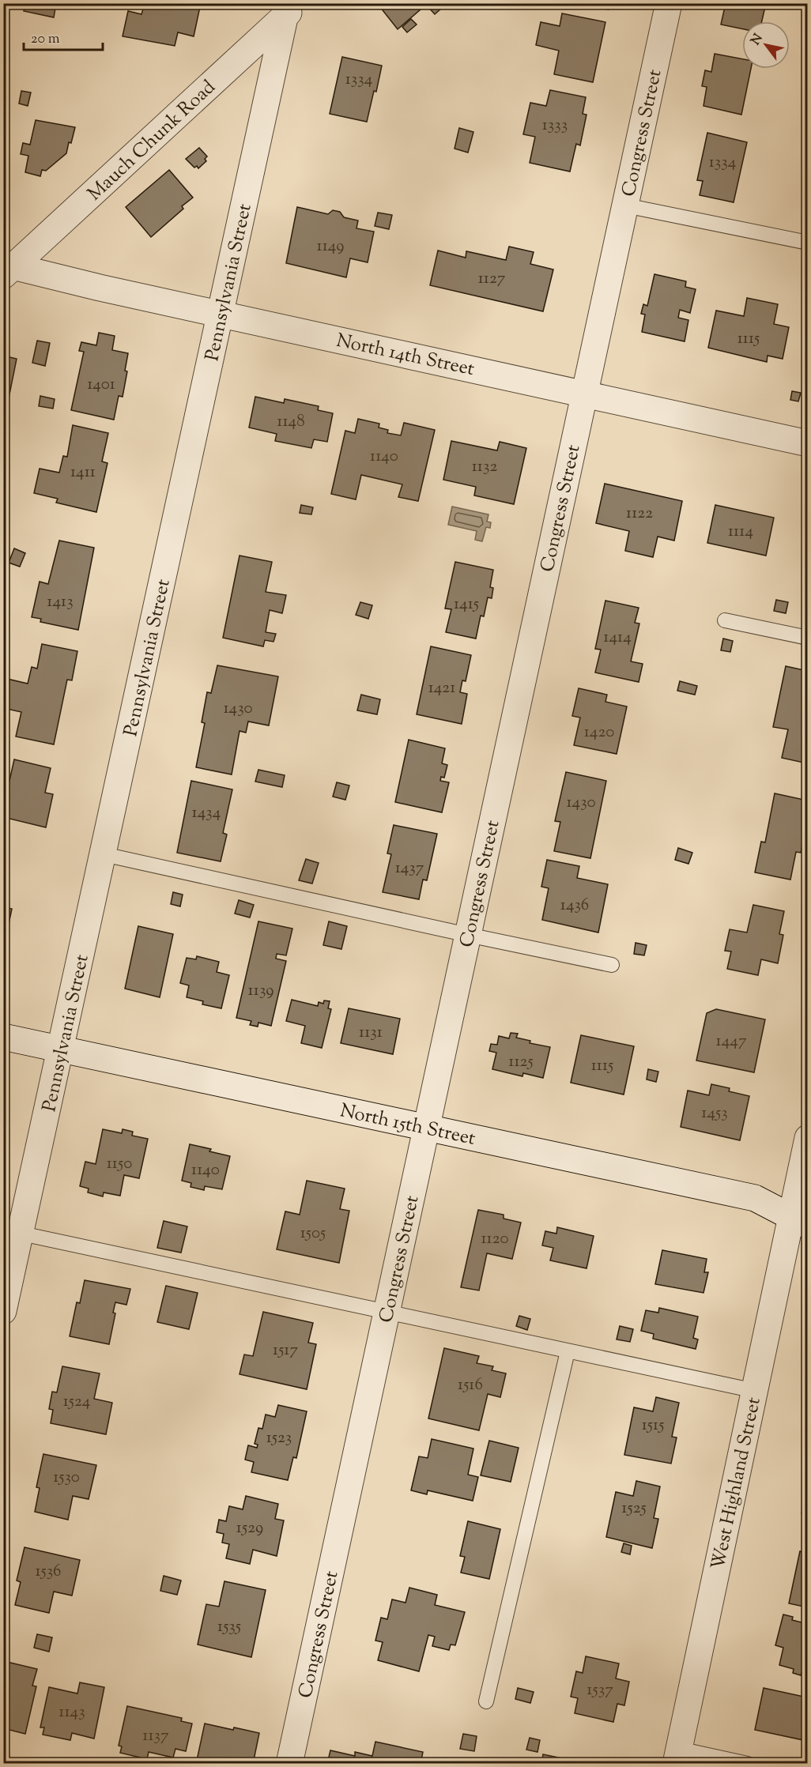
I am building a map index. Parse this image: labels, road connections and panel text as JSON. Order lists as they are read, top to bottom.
{
  "streets": {
    "street": [
      "Congress Street",
      "Mauch Chunk Road",
      "Pennsylvania Street",
      "North 14th Street",
      "North 15th Street",
      "West Highland Street"
    ]
  },
  "crossings": [
    ["Congress Street", "North 14th Street"],
    ["Congress Street", "North 15th Street"],
    ["Mauch Chunk Road", "Pennsylvania Street"],
    ["Mauch Chunk Road", "North 14th Street"],
    ["Pennsylvania Street", "North 14th Street"],
    ["Pennsylvania Street", "North 15th Street"],
    ["North 15th Street", "West Highland Street"]
  ],
  "house_numbers": [
    "1334",
    "1333",
    "1334",
    "1149",
    "1127",
    "1115",
    "1401",
    "1148",
    "1140",
    "1132",
    "1411",
    "1122",
    "1114",
    "1413",
    "1415",
    "1414",
    "1421",
    "1430",
    "1420",
    "1430",
    "1434",
    "1437",
    "1436",
    "1139",
    "1131",
    "1447",
    "1125",
    "1115",
    "1453",
    "1150",
    "1140",
    "1505",
    "1120",
    "1517",
    "1516",
    "1524",
    "1515",
    "1523",
    "1530",
    "1525",
    "1529",
    "1536",
    "1535",
    "1537",
    "1143",
    "1137"
  ],
  "scale_bar": "20 m",
  "north": "top left"
}
